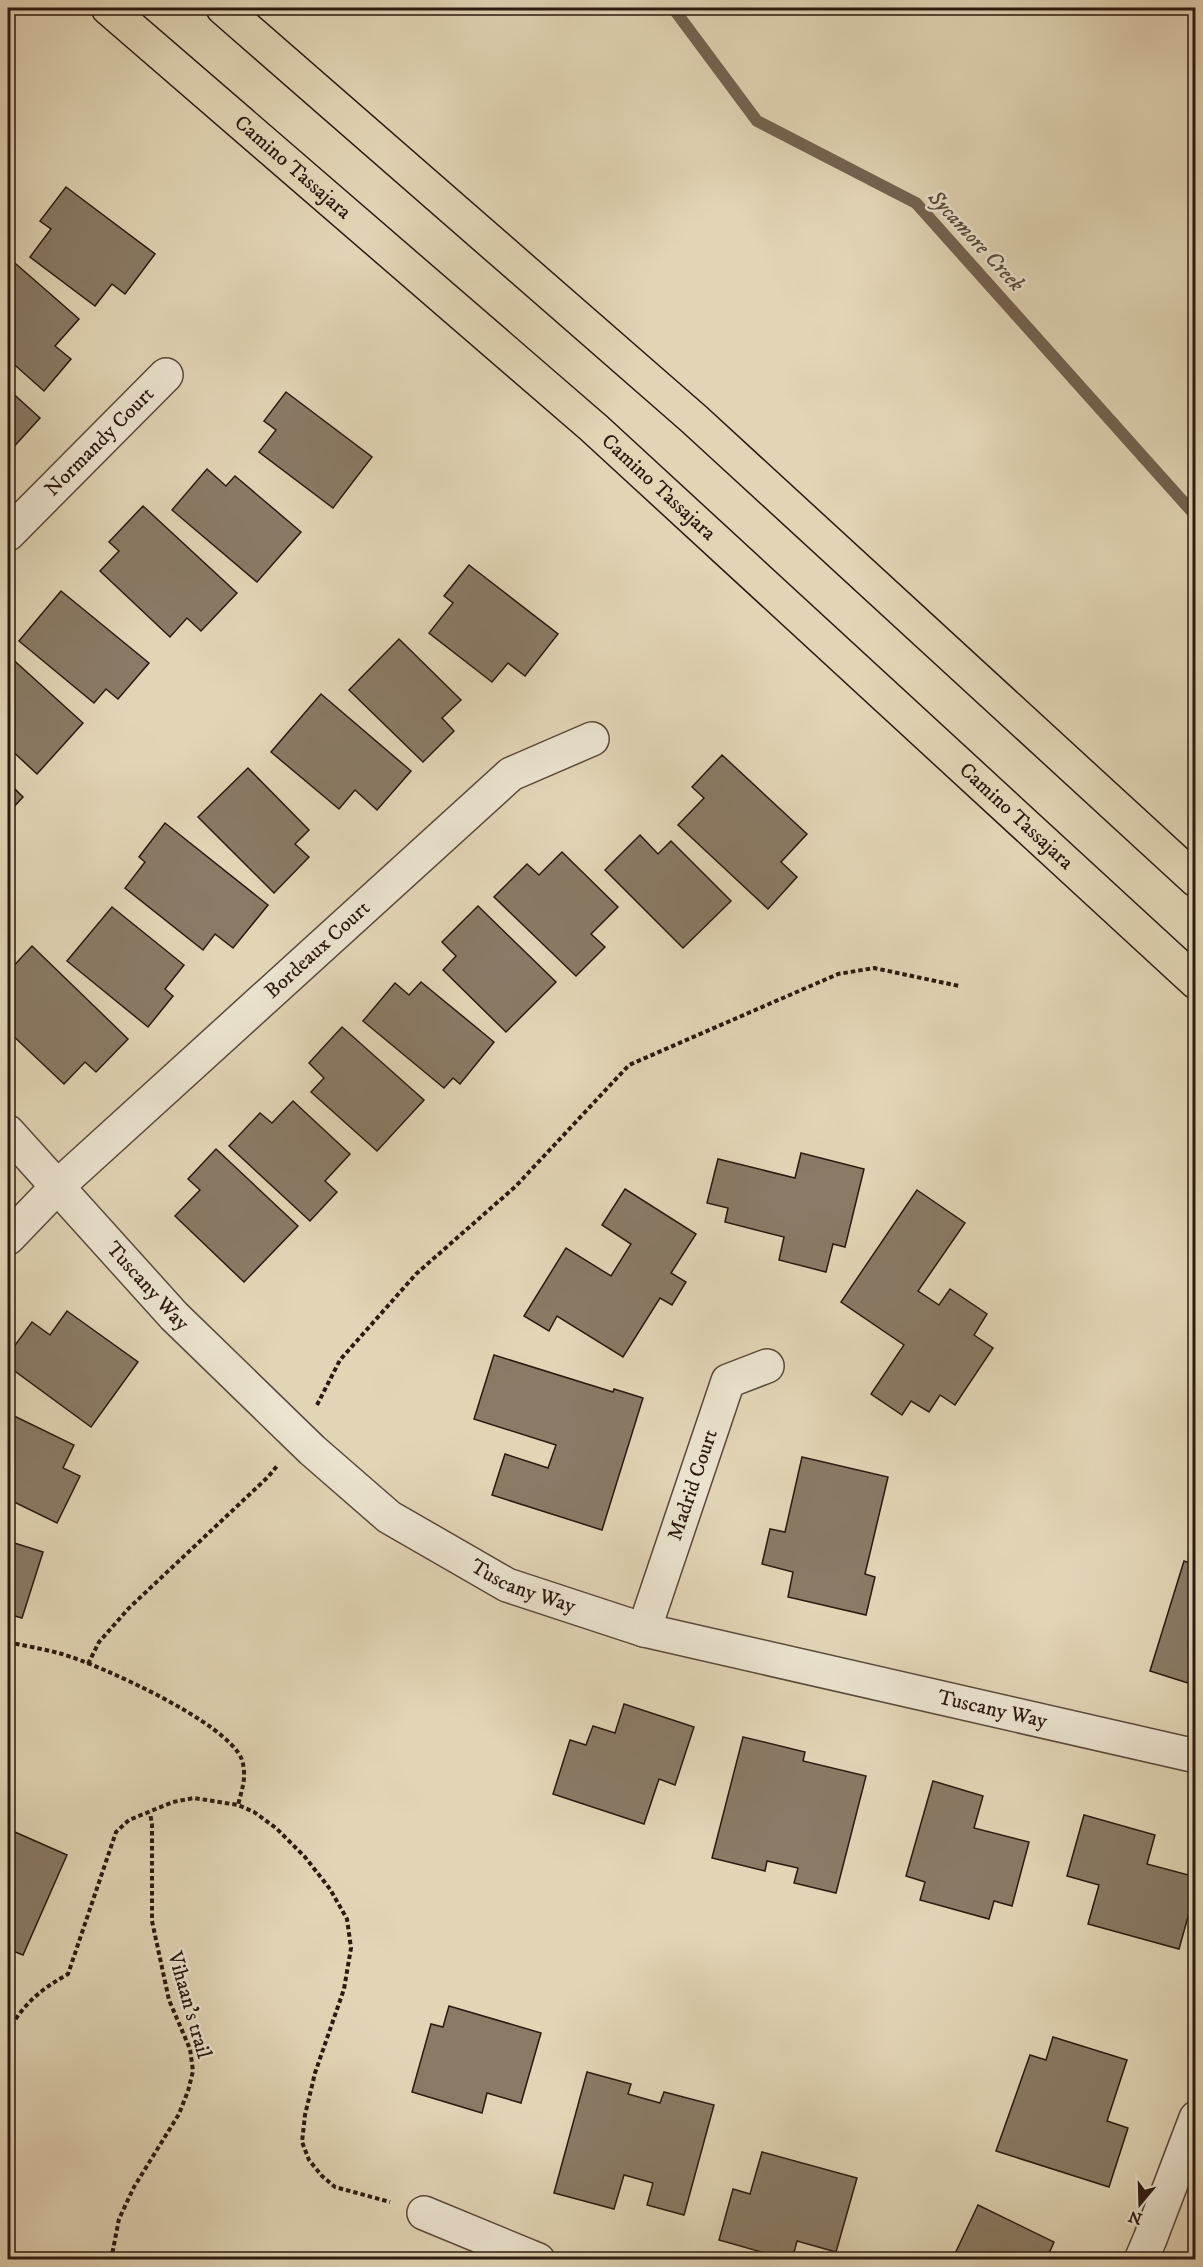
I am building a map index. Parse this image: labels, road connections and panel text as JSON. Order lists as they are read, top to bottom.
{
  "streets": {
    "main road": ["Camino Tassajara"],
    "street": [
      "Normandy Court",
      "Bordeaux Court",
      "Tuscany Way",
      "Madrid Court"
    ],
    "path": ["Vihaan’s trail"]
  },
  "crossings": [
    ["Bordeaux Court", "Tuscany Way"],
    ["Tuscany Way", "Madrid Court"]
  ],
  "water": ["Sycamore Creek"],
  "north": "bottom"
}
